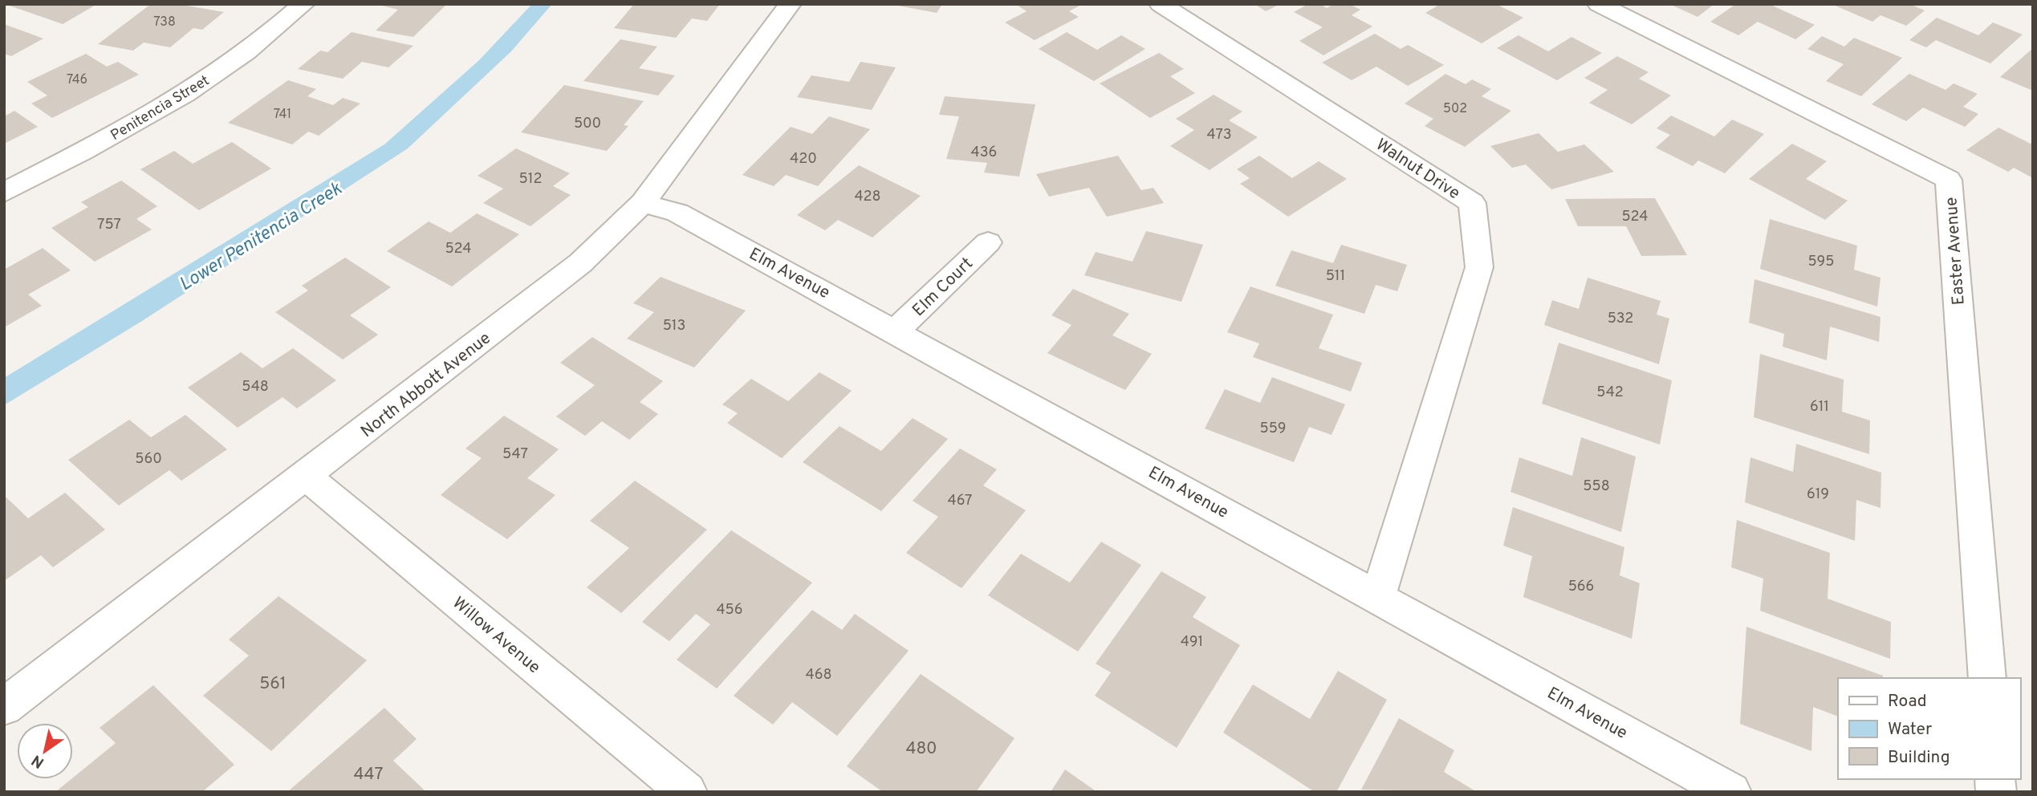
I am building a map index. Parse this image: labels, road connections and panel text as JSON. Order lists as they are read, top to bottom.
{
  "streets": {
    "street": [
      "Penitencia Street",
      "Walnut Drive",
      "Easter Avenue",
      "Elm Avenue",
      "Elm Court",
      "North Abbott Avenue",
      "Willow Avenue"
    ]
  },
  "crossings": [
    ["Walnut Drive", "Elm Avenue"],
    ["Elm Avenue", "Elm Court"],
    ["Elm Avenue", "North Abbott Avenue"],
    ["North Abbott Avenue", "Willow Avenue"]
  ],
  "water": ["Lower Penitencia Creek"],
  "house_numbers": [
    "738",
    "746",
    "502",
    "741",
    "500",
    "473",
    "436",
    "420",
    "512",
    "428",
    "524",
    "757",
    "524",
    "595",
    "511",
    "532",
    "513",
    "548",
    "542",
    "611",
    "559",
    "547",
    "560",
    "558",
    "619",
    "467",
    "566",
    "456",
    "491",
    "468",
    "561",
    "480",
    "447"
  ],
  "legend": ["Road", "Water", "Building"],
  "north": "bottom left"
}
